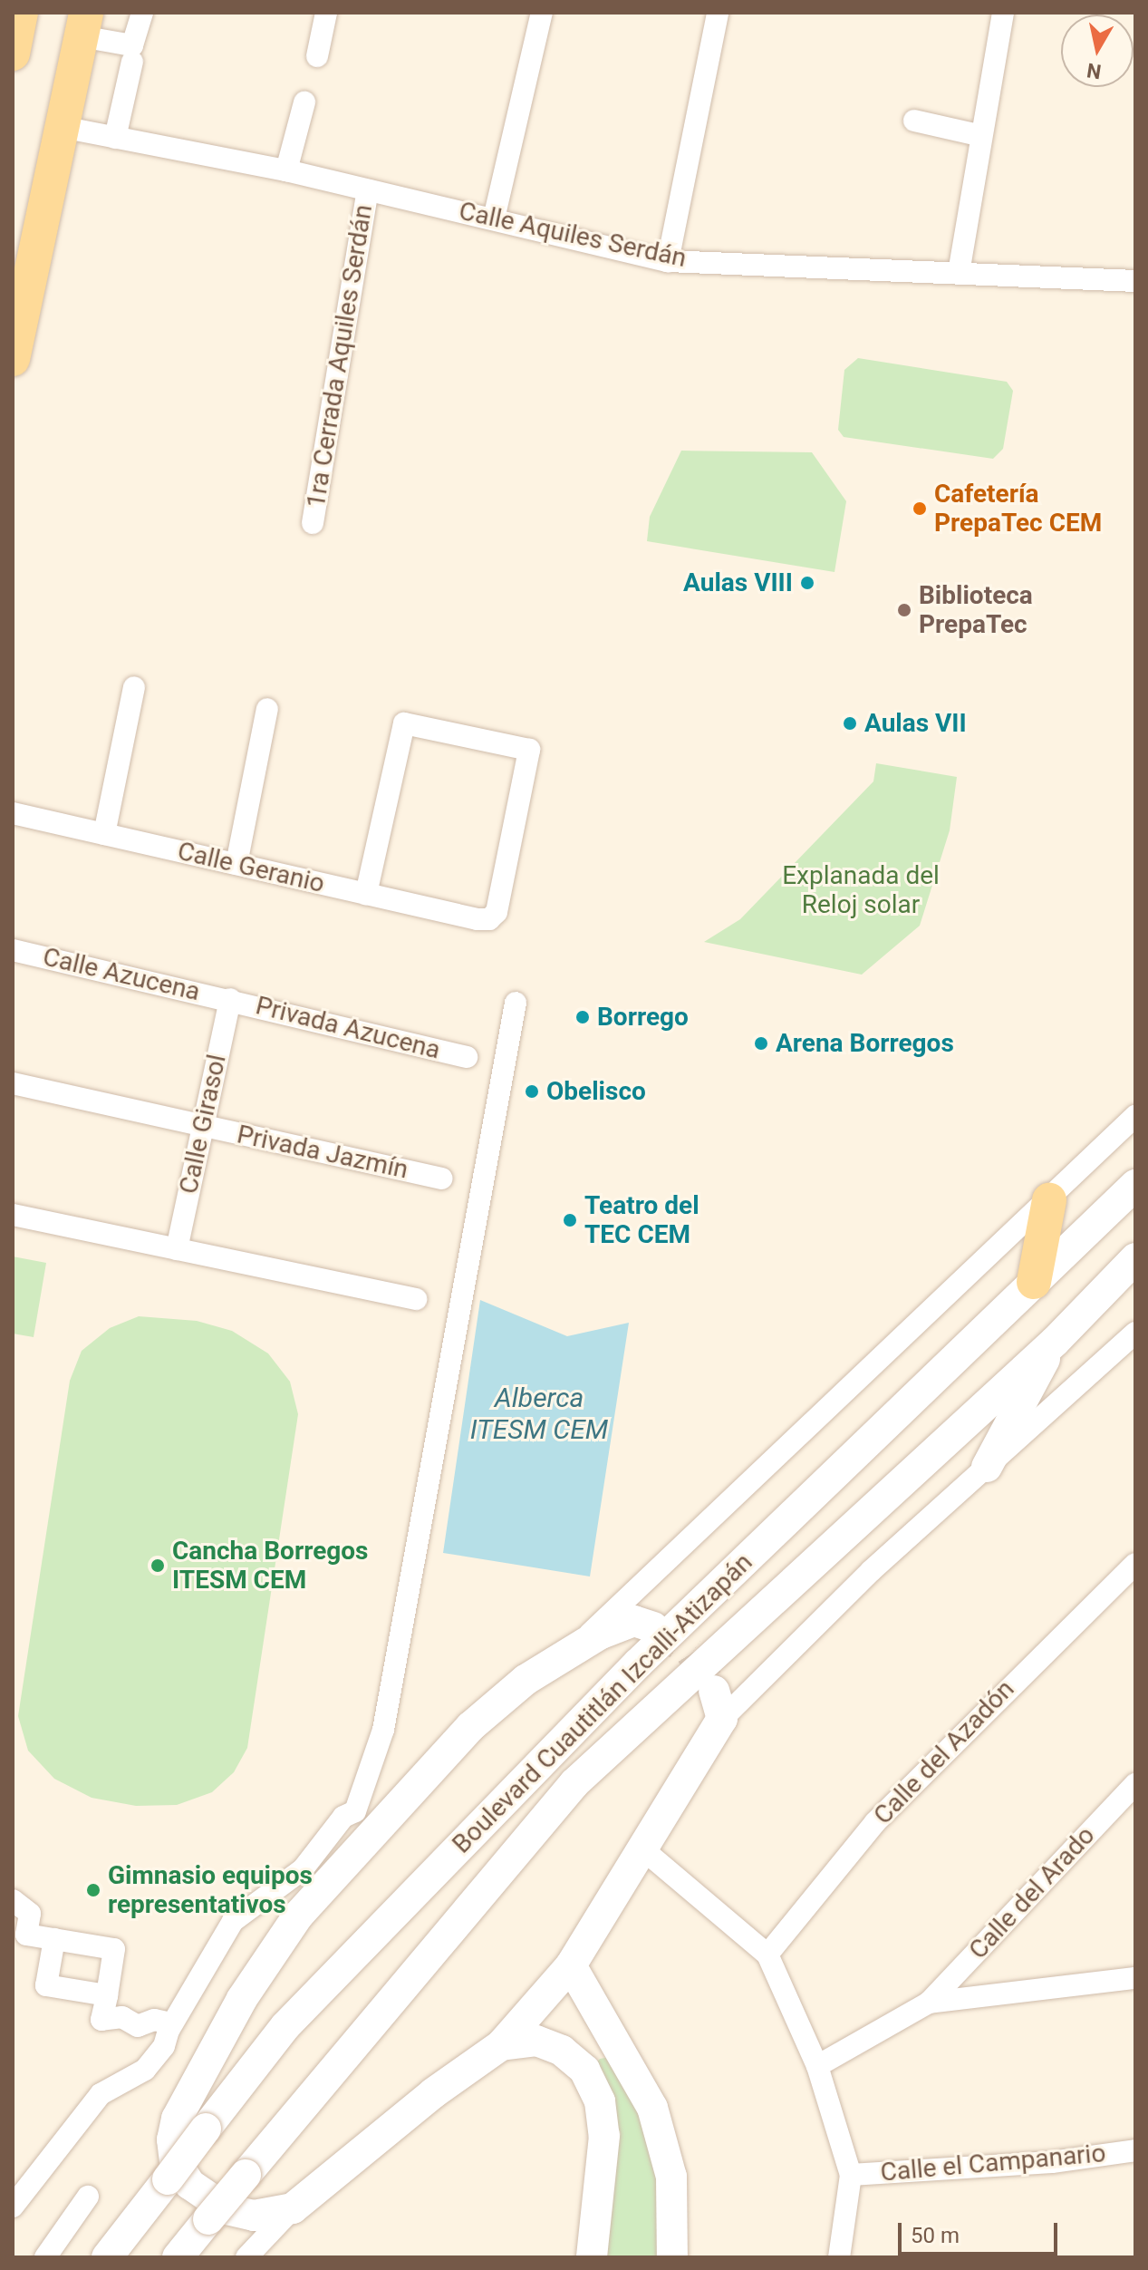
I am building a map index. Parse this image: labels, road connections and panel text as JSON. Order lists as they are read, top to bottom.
{
  "streets": {
    "main road": ["Boulevard Cuautitlán Izcalli-Atizapán"],
    "street": [
      "Calle Aquiles Serdán",
      "1ra Cerrada Aquiles Serdán",
      "Calle Geranio",
      "Calle Azucena",
      "Privada Azucena",
      "Calle Girasol",
      "Privada Jazmín",
      "Calle del Azadón",
      "Calle del Arado",
      "Calle el Campanario"
    ]
  },
  "crossings": [
    ["Calle Aquiles Serdán", "1ra Cerrada Aquiles Serdán"],
    ["Calle Azucena", "Privada Azucena"],
    ["Calle Azucena", "Calle Girasol"],
    ["Privada Azucena", "Calle Girasol"],
    ["Calle Girasol", "Privada Jazmín"]
  ],
  "water": ["Alberca ITESM CEM"],
  "parks": ["Explanada del Reloj solar"],
  "places": [
    "Cafetería PrepaTec CEM",
    "Aulas VIII",
    "Biblioteca PrepaTec",
    "Aulas VII",
    "Borrego",
    "Arena Borregos",
    "Obelisco",
    "Teatro del TEC CEM",
    "Cancha Borregos ITESM CEM",
    "Gimnasio equipos representativos"
  ],
  "scale_bar": "50 m",
  "north": "bottom"
}
